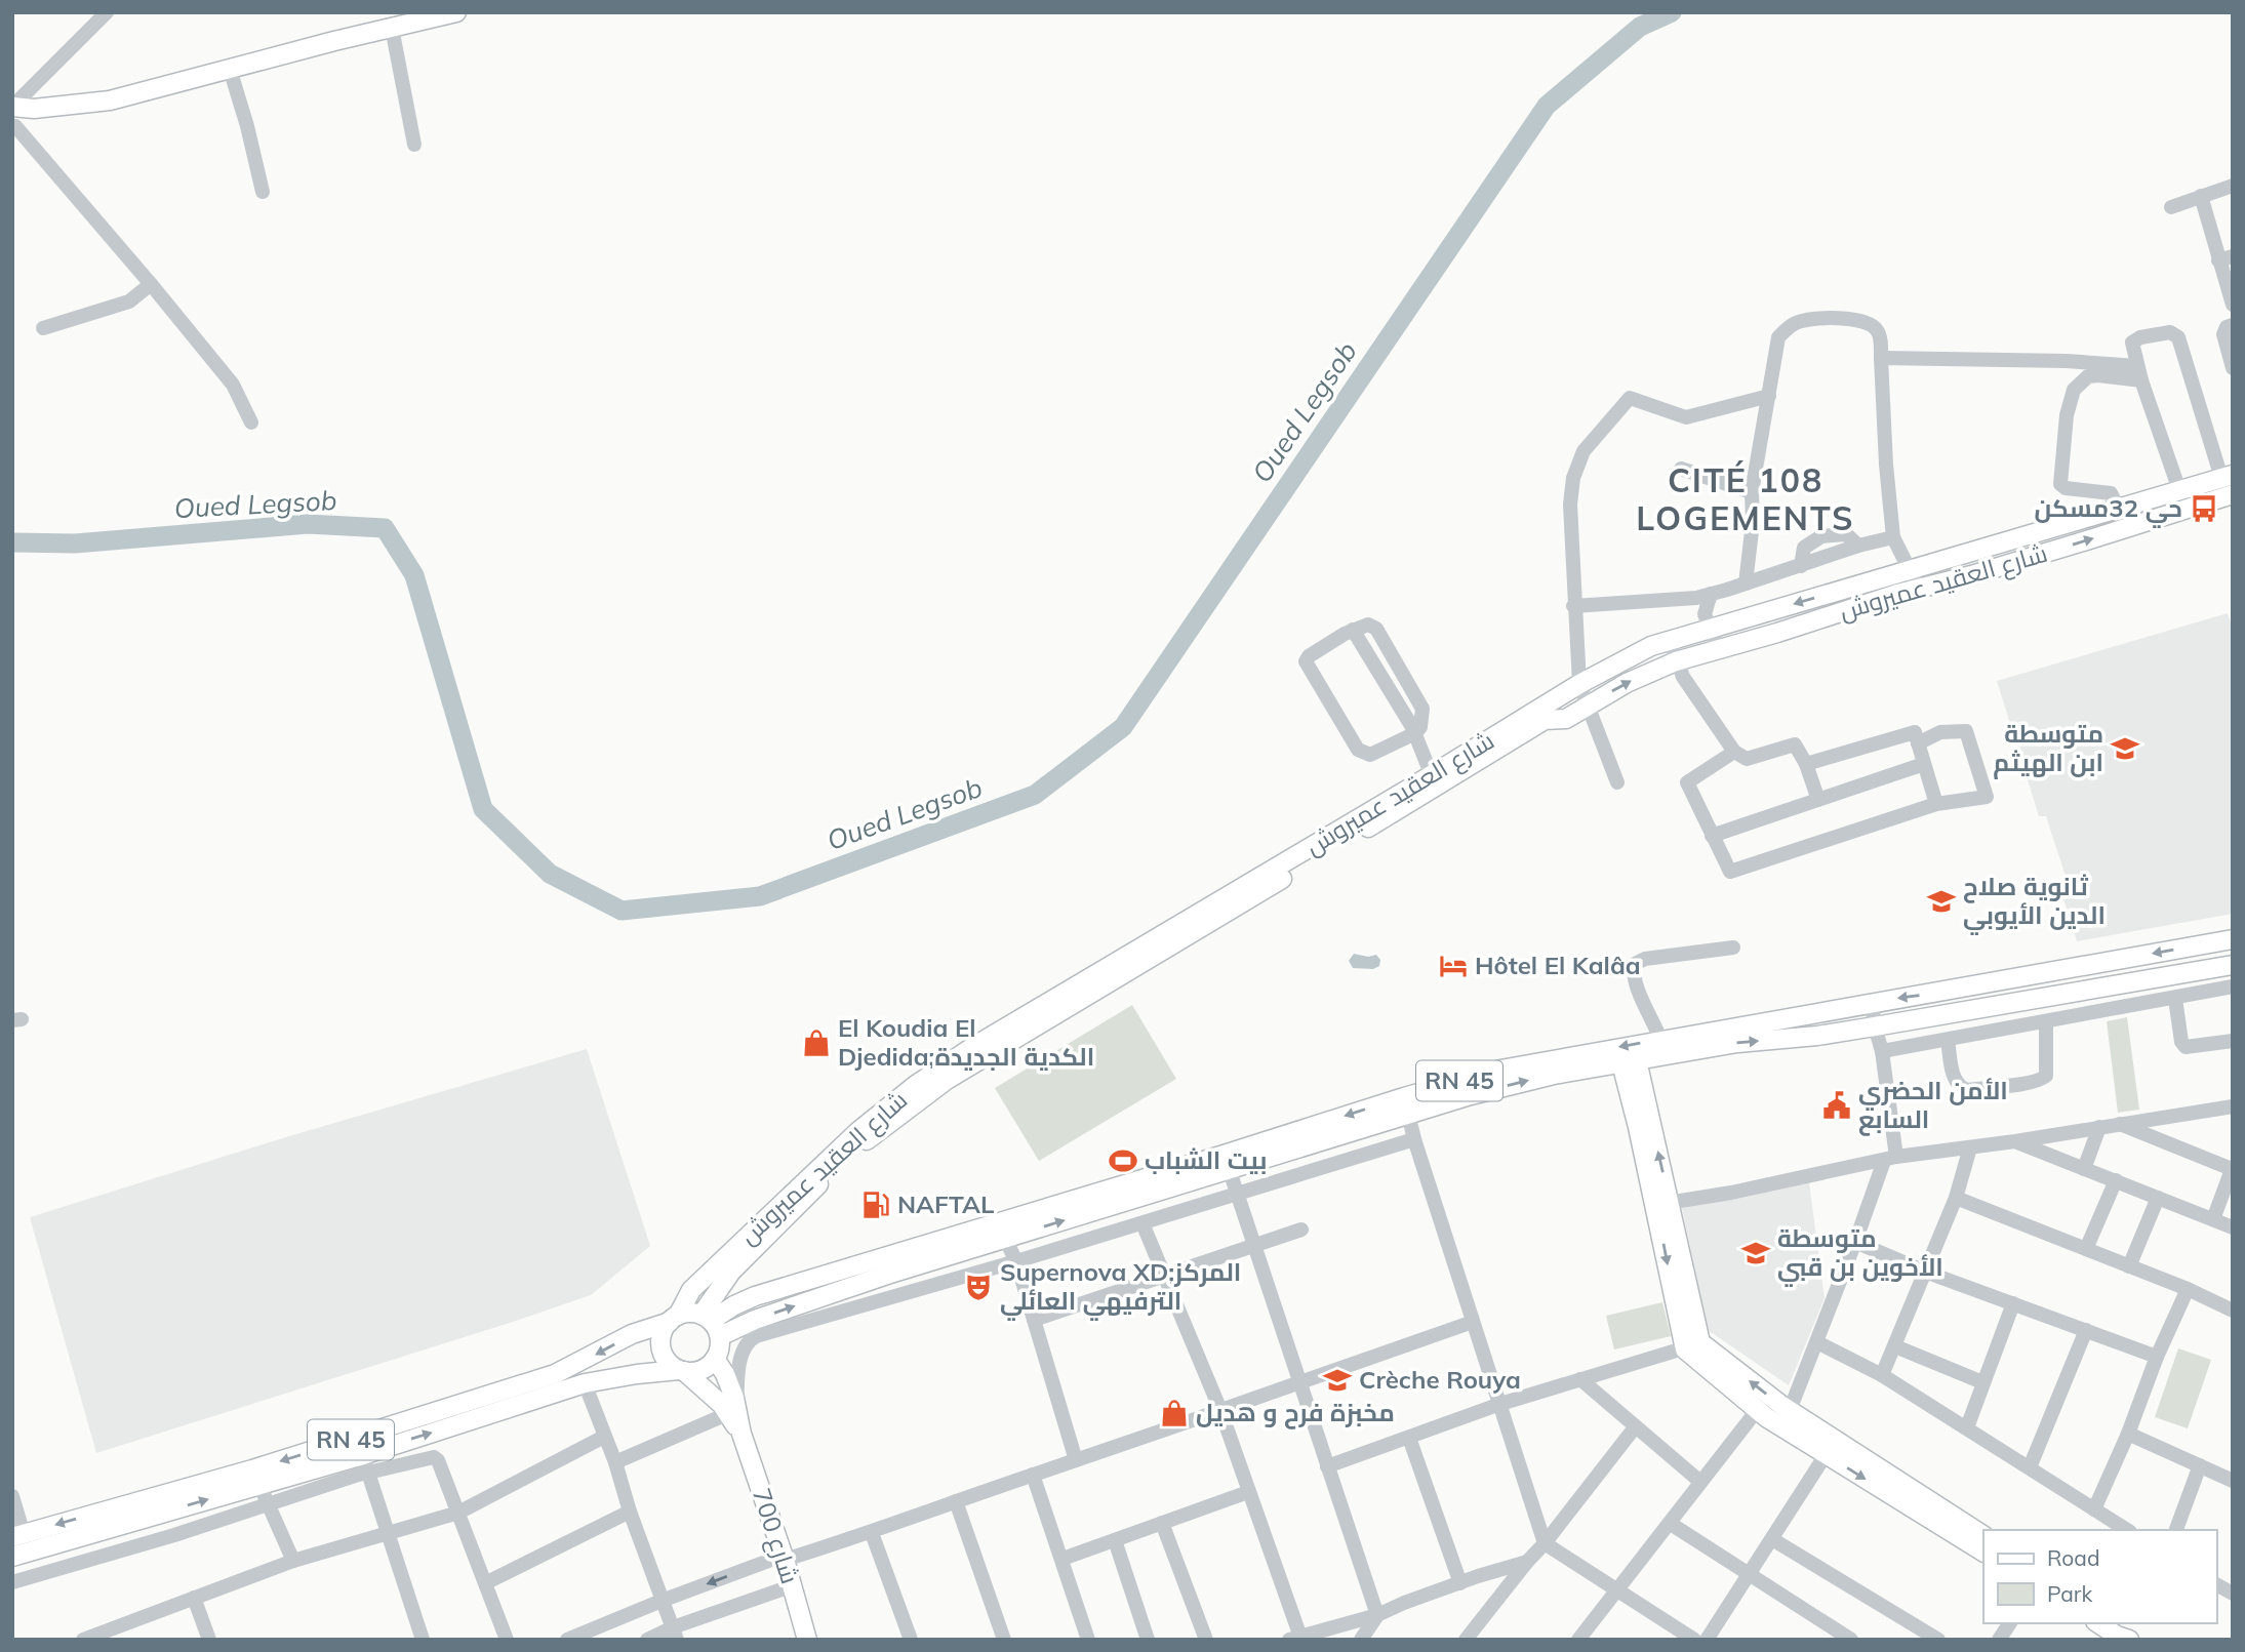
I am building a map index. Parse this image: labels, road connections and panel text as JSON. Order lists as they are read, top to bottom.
{
  "streets": {
    "main road": ["شارع العقيد عميروش", "RN 45", "شارع 700"]
  },
  "crossings": [
    ["شارع العقيد عميروش", "RN 45"]
  ],
  "districts": ["CITÉ 108 LOGEMENTS"],
  "water": ["Oued Legsob"],
  "places": {
    "bus stop": ["حي 32مسكن"],
    "school or university": [
      "متوسطة ابن الهيثم",
      "ثانوية صلاح الدين الأيوبي",
      "متوسطة الأخوين بن قبي",
      "Crèche Rouya"
    ],
    "hotel": ["Hôtel El Kalâa"],
    "shop": ["El Koudia El Djedida;الكدية الجديدة", "مخبزة فرح و هديل"],
    "public building": ["الأمن الحضري السابع"],
    "sports": ["بيت الشباب"],
    "fuel station": ["NAFTAL"],
    "theatre": ["Supernova XD;المركز الترفيهي العائلي"]
  },
  "legend": ["Road", "Park"]
}
